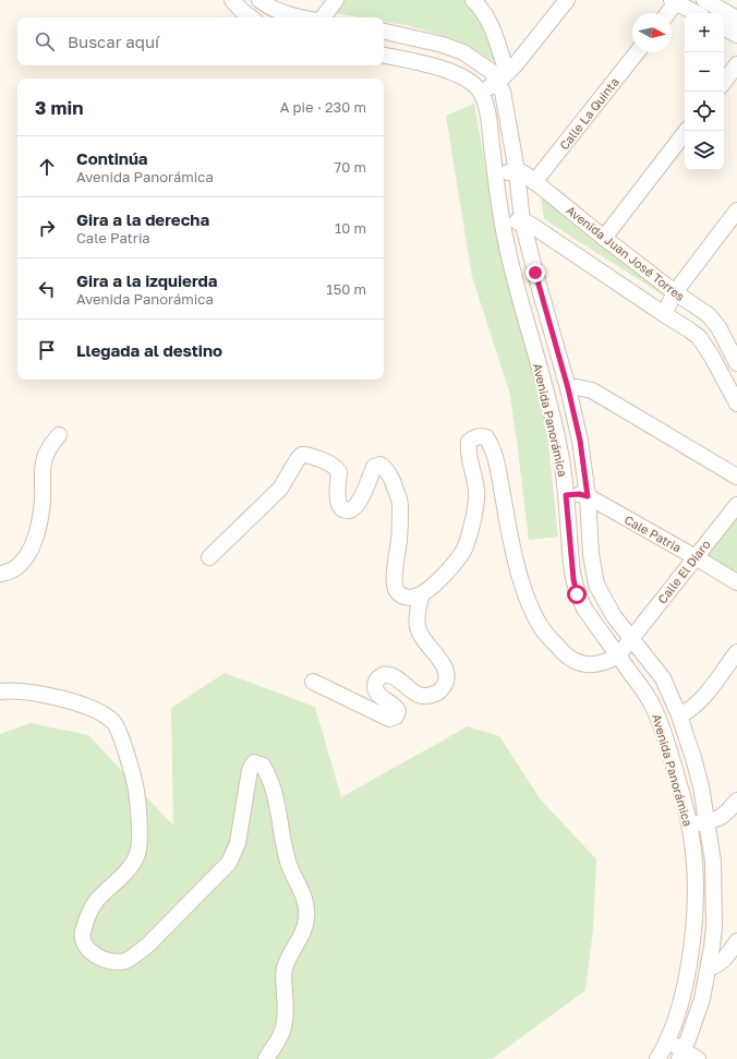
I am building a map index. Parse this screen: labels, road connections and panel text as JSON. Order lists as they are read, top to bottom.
{
  "streets": {
    "street": [
      "Calle La Quinta",
      "Avenida Juan José Torres",
      "Avenida Panorámica",
      "Cale Patria",
      "Calle El Diaro"
    ]
  },
  "crossings": [
    ["Calle La Quinta", "Avenida Juan José Torres"],
    ["Avenida Juan José Torres", "Avenida Panorámica"],
    ["Avenida Panorámica", "Cale Patria"],
    ["Avenida Panorámica", "Calle El Diaro"],
    ["Cale Patria", "Calle El Diaro"]
  ],
  "north": "right",
  "page": {
    "map_buttons": ["+", "−"],
    "search": "Buscar aquí",
    "heading": ["3 min", "A pie · 230 m"],
    "list": [
      ["Continúa", "Avenida Panorámica", "70 m"],
      ["Gira a la derecha", "Cale Patria", "10 m"],
      ["Gira a la izquierda", "Avenida Panorámica", "150 m"],
      "Llegada al destino"
    ]
  }
}
